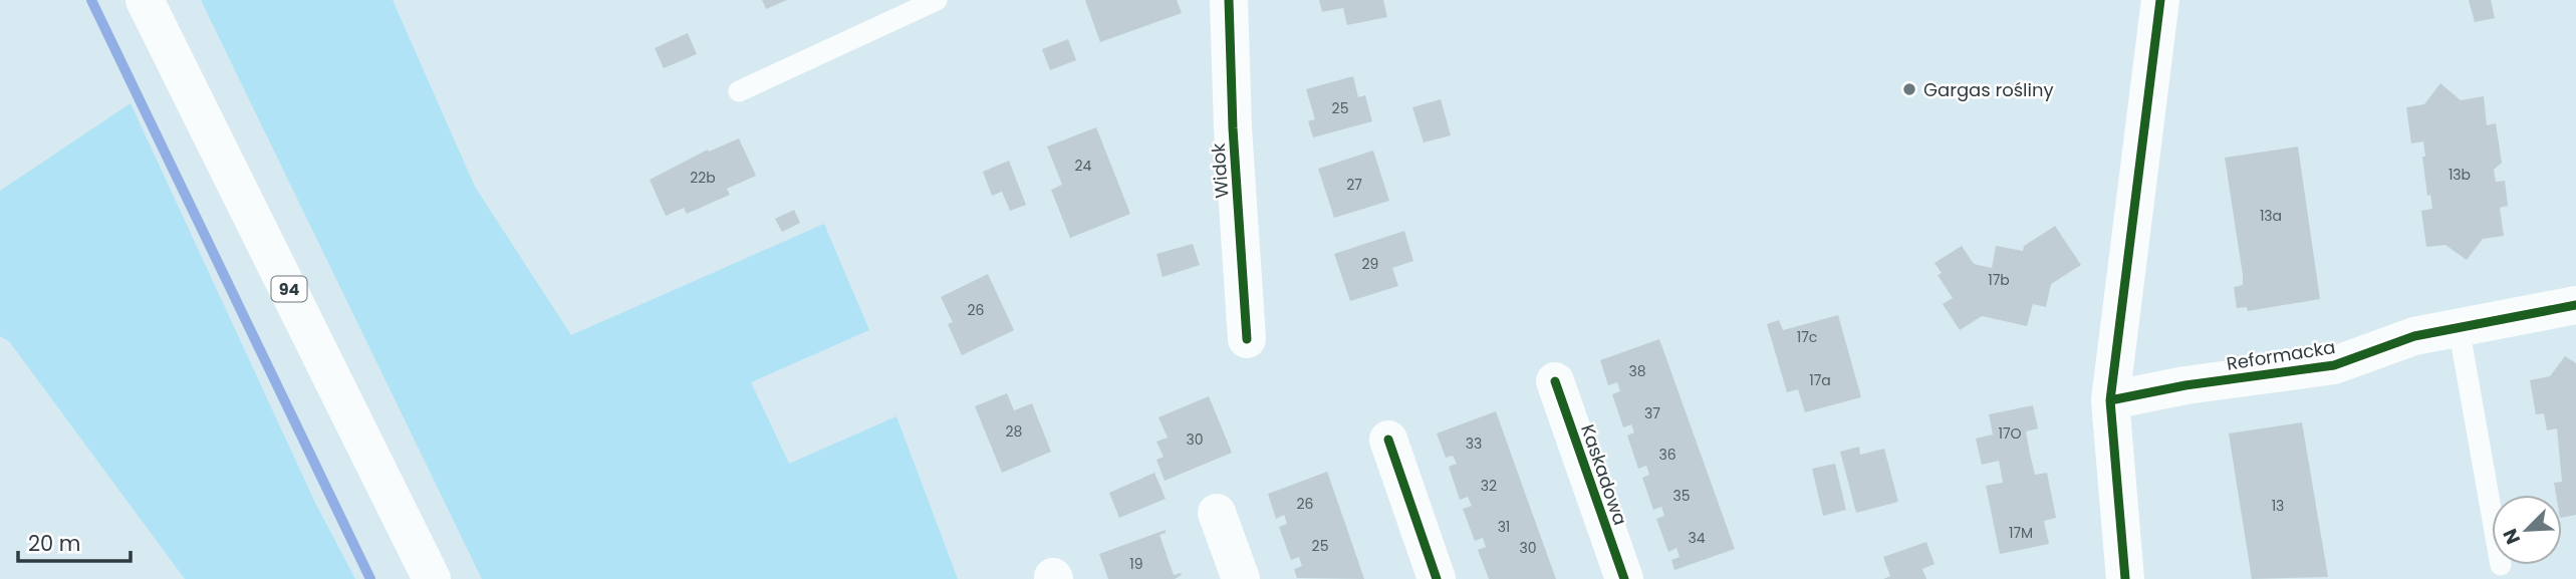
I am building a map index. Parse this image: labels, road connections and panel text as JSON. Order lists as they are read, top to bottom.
{
  "streets": {
    "street": [
      "Widok",
      "94",
      "Reformacka",
      "Kaskadowa"
    ]
  },
  "places": ["Gargas rośliny"],
  "house_numbers": [
    "25",
    "24",
    "13b",
    "22b",
    "27",
    "13a",
    "29",
    "17b",
    "26",
    "17c",
    "38",
    "17a",
    "37",
    "28",
    "17O",
    "30",
    "33",
    "36",
    "32",
    "35",
    "26",
    "13",
    "31",
    "17M",
    "34",
    "25",
    "30",
    "19"
  ],
  "scale_bar": "20 m",
  "north": "bottom left"
}
